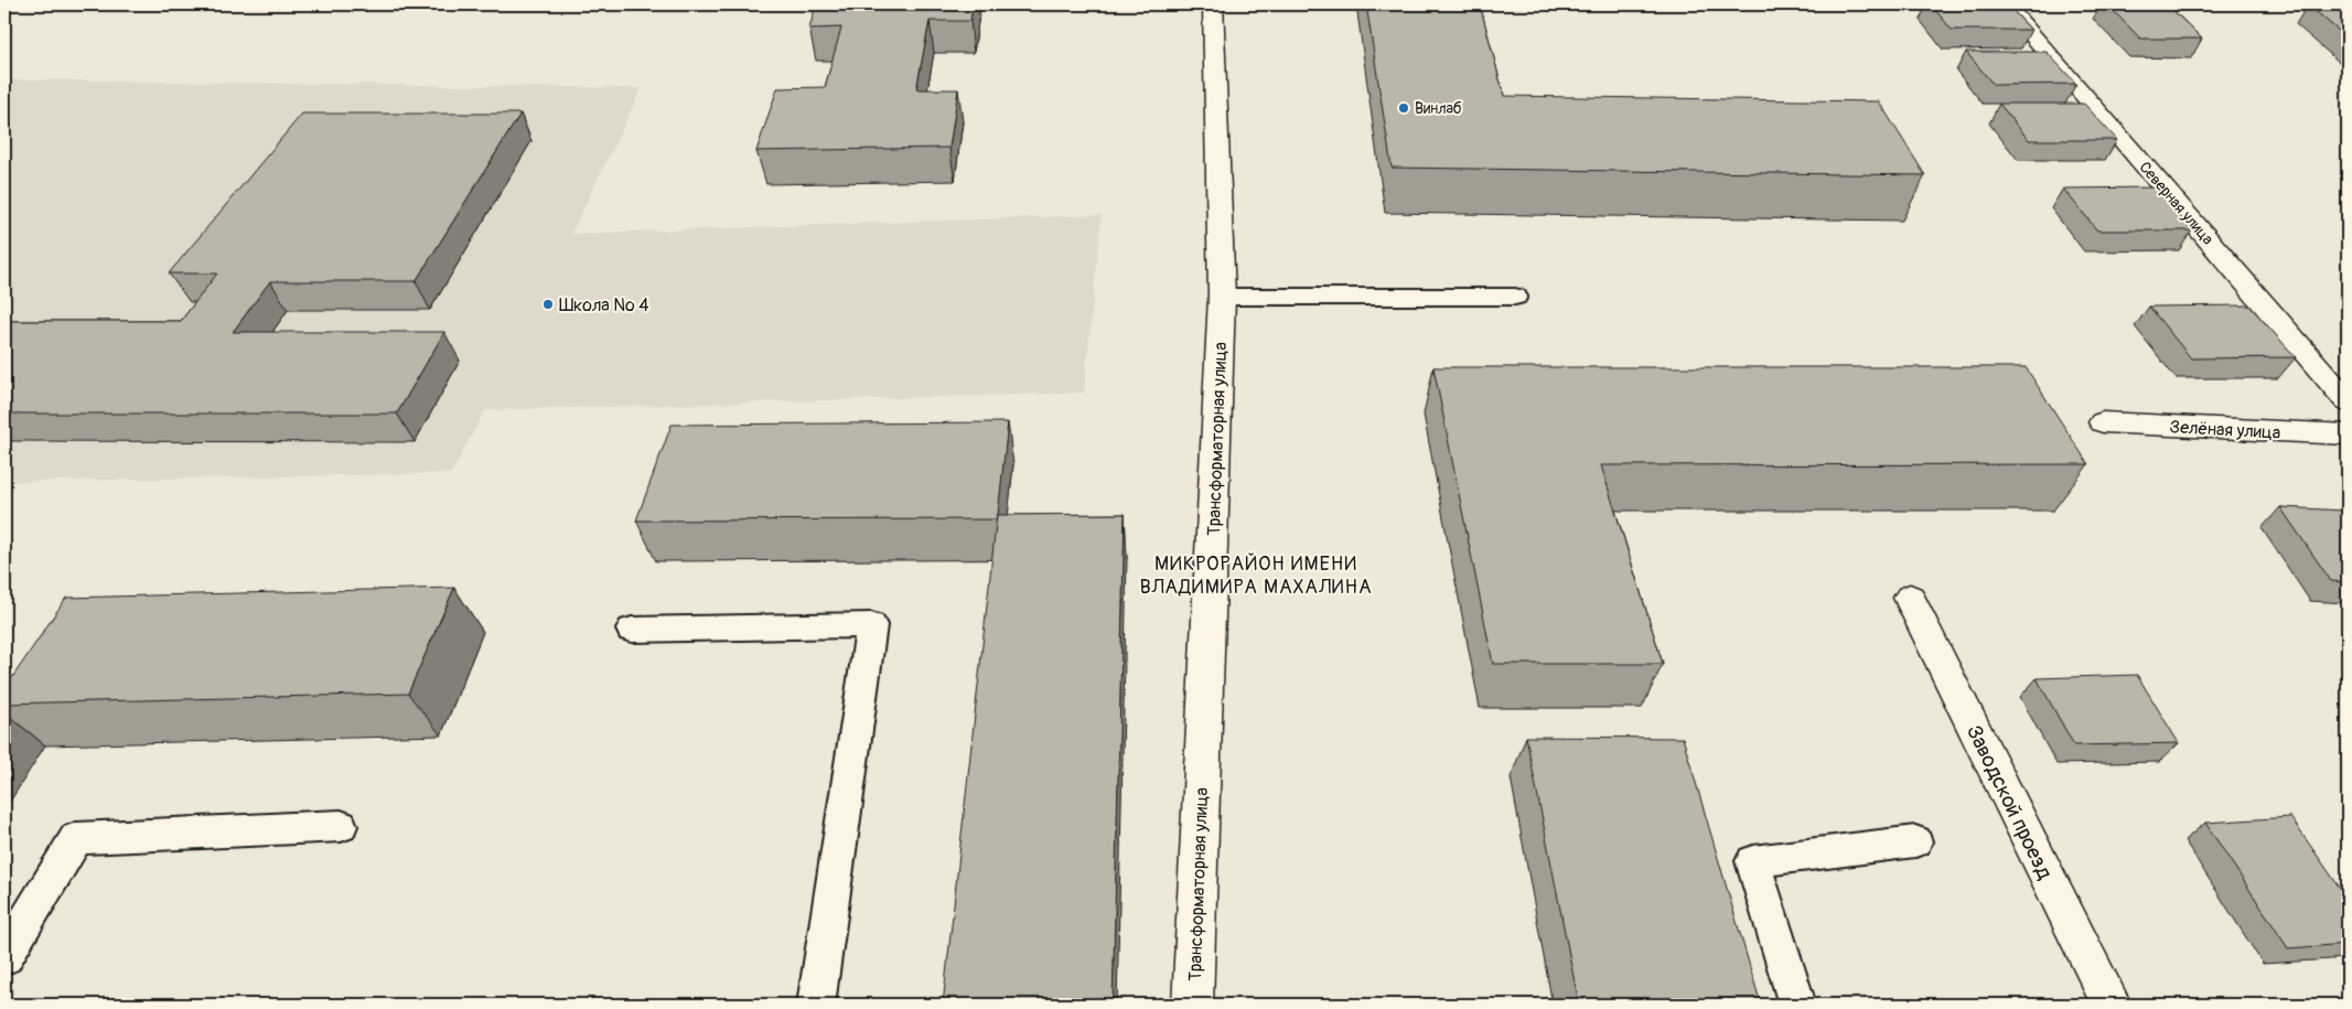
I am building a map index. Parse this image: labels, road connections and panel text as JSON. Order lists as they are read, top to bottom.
{
  "streets": {
    "street": [
      "Северная улица",
      "Зелёная улица",
      "Трансформаторная улица",
      "Заводской проезд"
    ]
  },
  "districts": ["МИКРОРАЙОН ИМЕНИ ВЛАДИМИРА МАХАЛИНА"],
  "places": ["Винлаб", "Школа № 4"]
}
